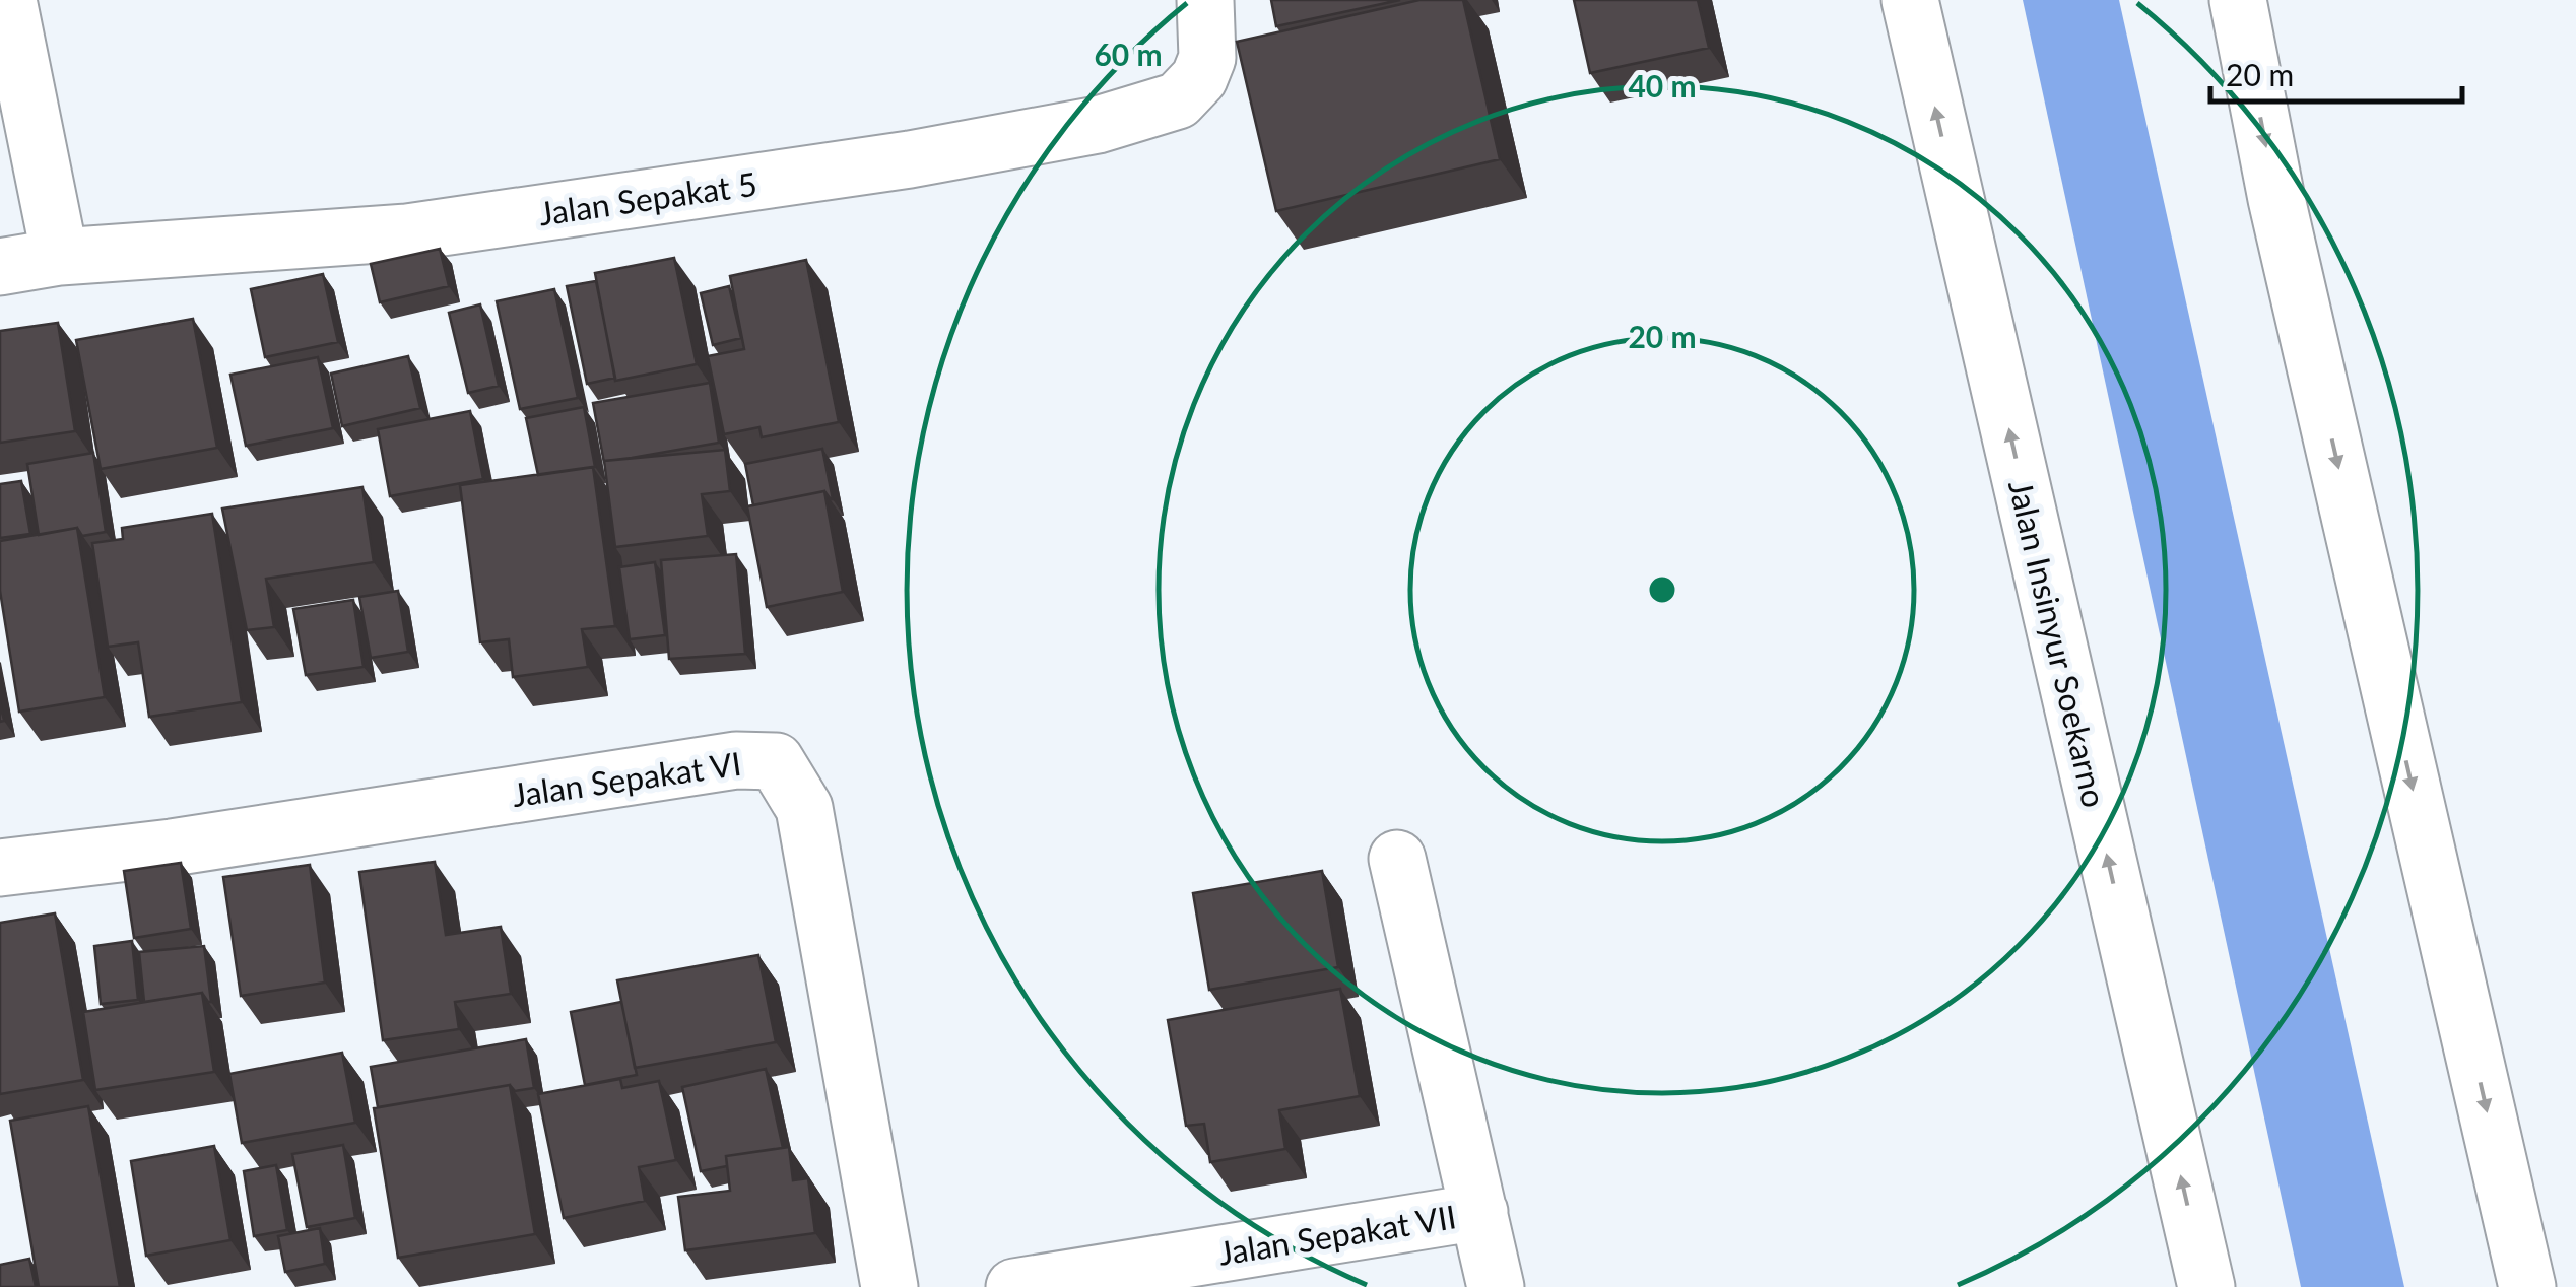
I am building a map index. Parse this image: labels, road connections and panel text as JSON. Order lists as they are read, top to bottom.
{
  "streets": {
    "street": [
      "Jalan Sepakat 5",
      "Jalan Insinyur Soekarno",
      "Jalan Sepakat VI",
      "Jalan Sepakat VII"
    ]
  },
  "scale_bar": "20 m",
  "rings": ["60 m", "40 m", "20 m"]
}
